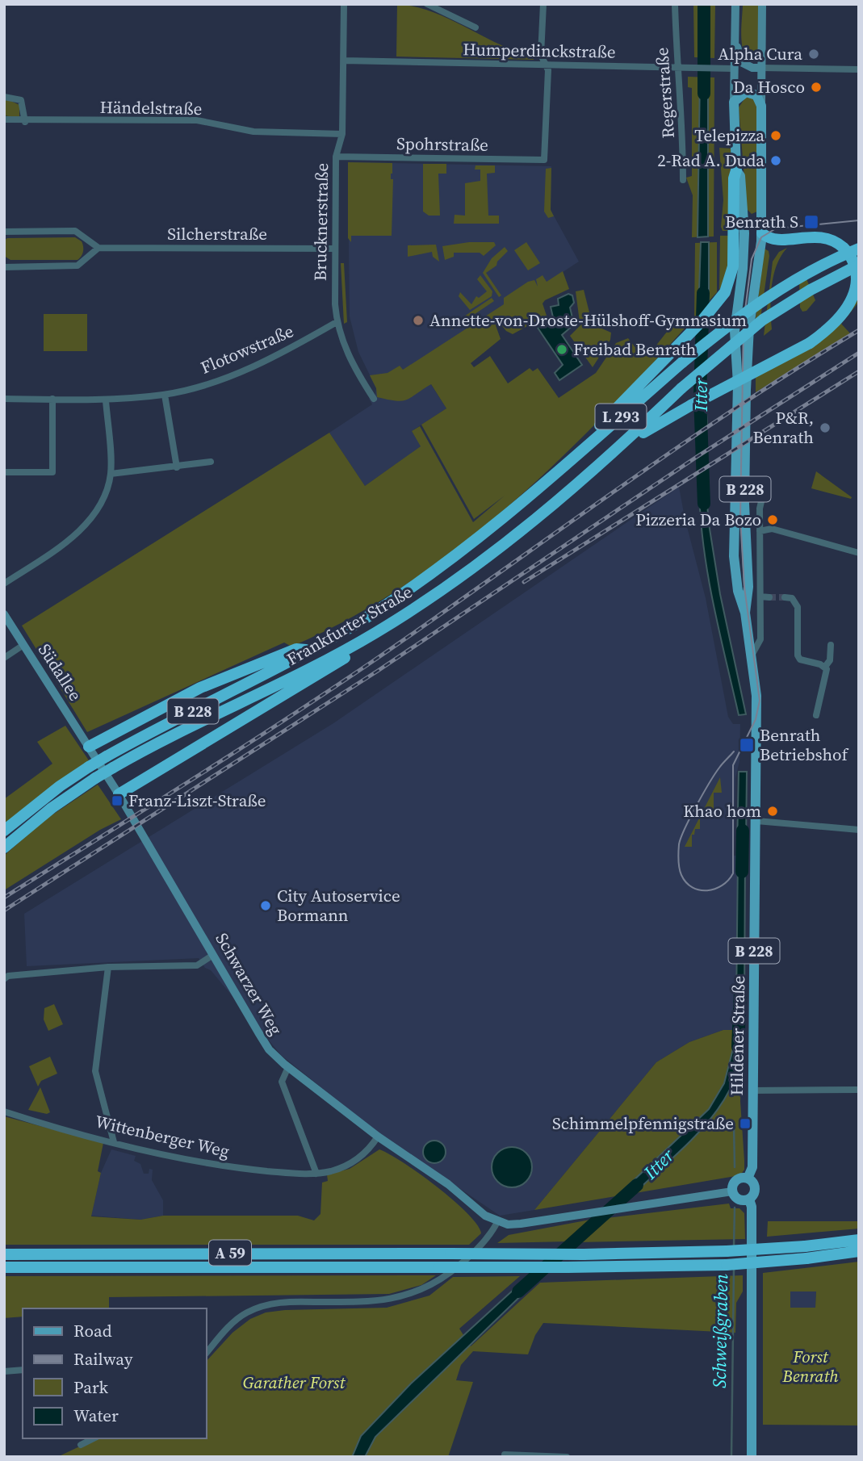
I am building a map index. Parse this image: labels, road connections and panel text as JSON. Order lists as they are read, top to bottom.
{
  "streets": {
    "highway": [
      "L 293",
      "B 228",
      "Frankfurter Straße",
      "A 59"
    ],
    "main road": ["Südallee", "Schwarzer Weg", "Hildener Straße"],
    "street": [
      "Humperdinckstraße",
      "Regerstraße",
      "Händelstraße",
      "Spohrstraße",
      "Brucknerstraße",
      "Silcherstraße",
      "Flotowstraße",
      "Wittenberger Weg"
    ]
  },
  "crossings": [
    ["Humperdinckstraße", "Regerstraße"],
    ["Humperdinckstraße", "Spohrstraße"],
    ["Humperdinckstraße", "Brucknerstraße"],
    ["Humperdinckstraße", "Hildener Straße"],
    ["Händelstraße", "Brucknerstraße"],
    ["Spohrstraße", "Brucknerstraße"],
    ["Brucknerstraße", "Silcherstraße"],
    ["Brucknerstraße", "Flotowstraße"],
    ["L 293", "B 228"],
    ["L 293", "Frankfurter Straße"],
    ["B 228", "Frankfurter Straße"],
    ["B 228", "Hildener Straße"],
    ["Südallee", "Schwarzer Weg"],
    ["Schwarzer Weg", "Wittenberger Weg"]
  ],
  "water": ["Itter", "Schweißgraben"],
  "parks": ["Forst Benrath", "Garather Forst"],
  "places": {
    "other": [
      "Alpha Cura",
      "Da Hosco",
      "Telepizza",
      "2-Rad A. Duda",
      "Annette-von-Droste-Hülshoff-Gymnasium",
      "Freibad Benrath",
      "P&R, Benrath",
      "Pizzeria Da Bozo",
      "Khao hom",
      "City Autoservice Bormann"
    ],
    "transit": [
      "Benrath S",
      "Benrath Betriebshof",
      "Franz-Liszt-Straße",
      "Schimmelpfennigstraße"
    ]
  },
  "legend": [
    "Road",
    "Railway",
    "Park",
    "Water"
  ]
}
